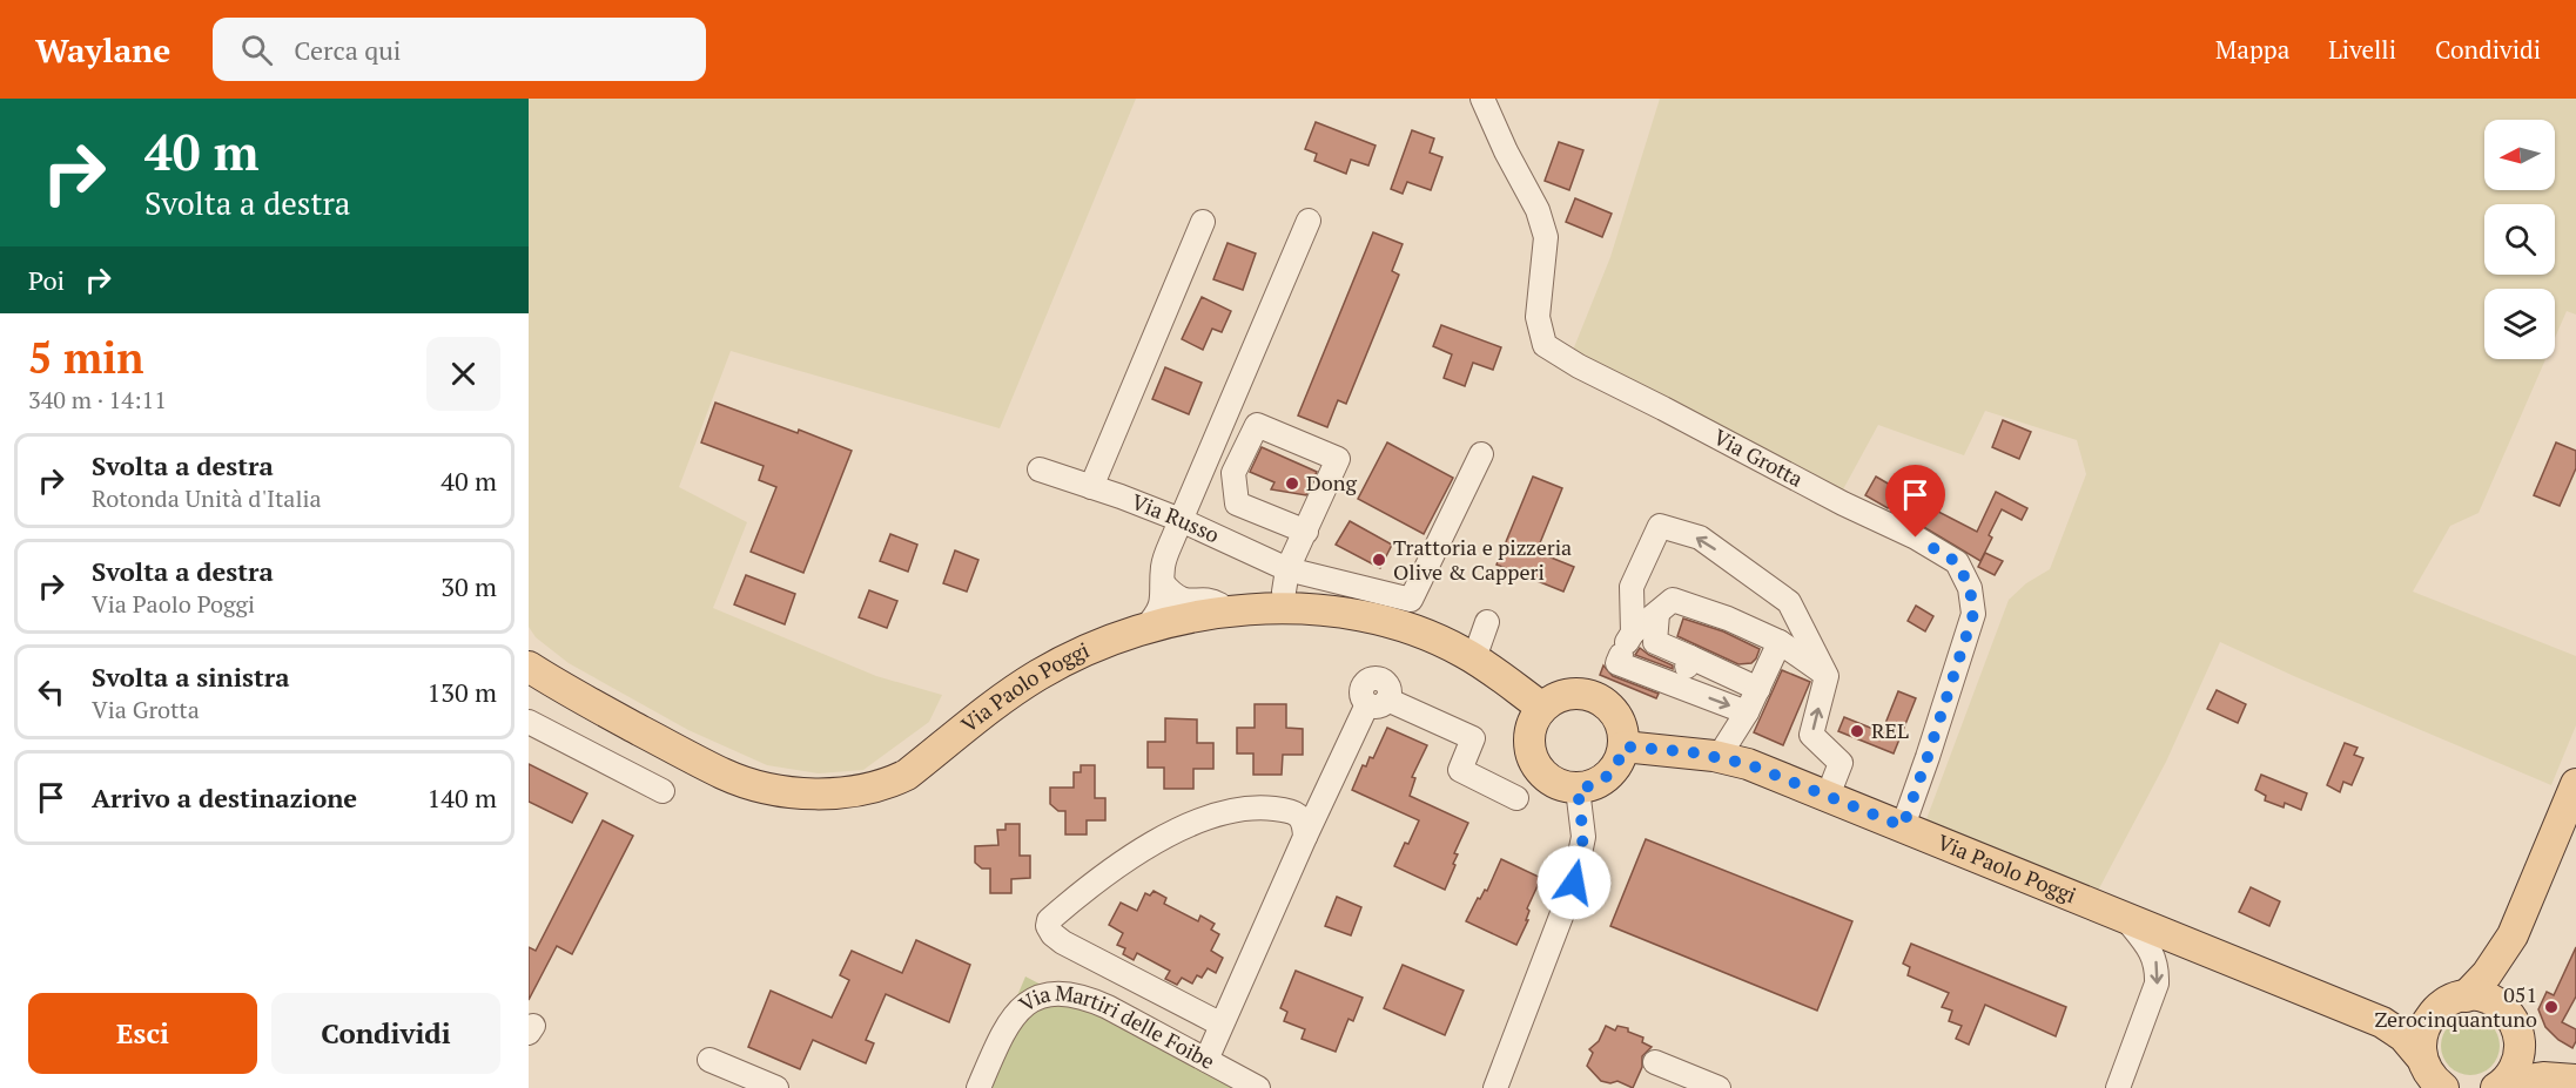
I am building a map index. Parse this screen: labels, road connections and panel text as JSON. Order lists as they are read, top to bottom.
{
  "streets": {
    "main road": ["Via Paolo Poggi"],
    "street": ["Via Grotta", "Via Russo", "Via Martiri delle Foibe"]
  },
  "crossings": [
    ["Via Grotta", "Via Paolo Poggi"]
  ],
  "places": [
    "Dong",
    "Trattoria e pizzeria Olive & Capperi",
    "REL",
    "051 Zerocinquantuno"
  ],
  "north": "left",
  "page": {
    "header": "Waylane",
    "search": "Cerca qui",
    "nav": ["Mappa", "Livelli", "Condividi"],
    "turn": ["40 m", "Svolta a destra"],
    "then": "Poi",
    "heading": ["5 min", "340 m · 14:11"],
    "list": [
      {
        "name": "Svolta a destra",
        "note": "Rotonda Unità d'Italia",
        "value": "40 m"
      },
      {
        "name": "Svolta a destra",
        "note": "Via Paolo Poggi",
        "value": "30 m"
      },
      {
        "name": "Svolta a sinistra",
        "note": "Via Grotta",
        "value": "130 m"
      },
      {
        "name": "Arrivo a destinazione",
        "value": "140 m"
      }
    ],
    "buttons": ["Esci", "Condividi"]
  }
}
